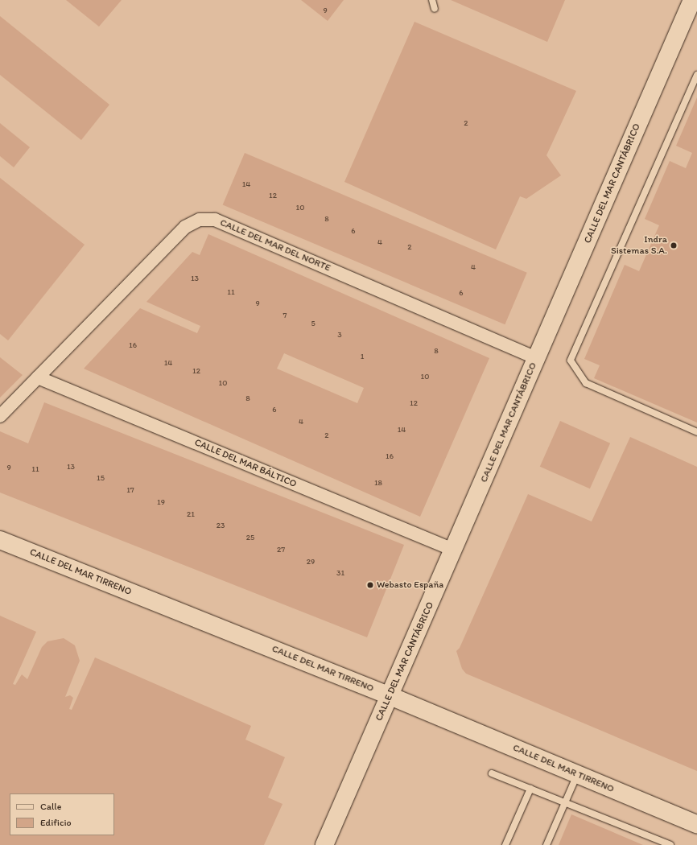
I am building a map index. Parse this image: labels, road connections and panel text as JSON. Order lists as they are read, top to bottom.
{
  "streets": {
    "street": [
      "CALLE DEL MAR CANTÁBRICO",
      "CALLE DEL MAR DEL NORTE",
      "CALLE DEL MAR BÁLTICO",
      "CALLE DEL MAR TIRRENO"
    ]
  },
  "crossings": [
    ["CALLE DEL MAR CANTÁBRICO", "CALLE DEL MAR DEL NORTE"],
    ["CALLE DEL MAR CANTÁBRICO", "CALLE DEL MAR BÁLTICO"],
    ["CALLE DEL MAR CANTÁBRICO", "CALLE DEL MAR TIRRENO"],
    ["CALLE DEL MAR DEL NORTE", "CALLE DEL MAR BÁLTICO"]
  ],
  "places": ["Indra Sistemas S.A.", "Webasto España"],
  "house_numbers": [
    "9",
    "2",
    "14",
    "12",
    "10",
    "8",
    "6",
    "4",
    "2",
    "4",
    "13",
    "11",
    "6",
    "9",
    "7",
    "5",
    "3",
    "16",
    "8",
    "1",
    "14",
    "12",
    "10",
    "10",
    "8",
    "12",
    "6",
    "4",
    "14",
    "2",
    "16",
    "13",
    "9",
    "11",
    "15",
    "18",
    "17",
    "19",
    "21",
    "23",
    "25",
    "27",
    "29",
    "31"
  ],
  "legend": ["Calle", "Edificio"]
}
